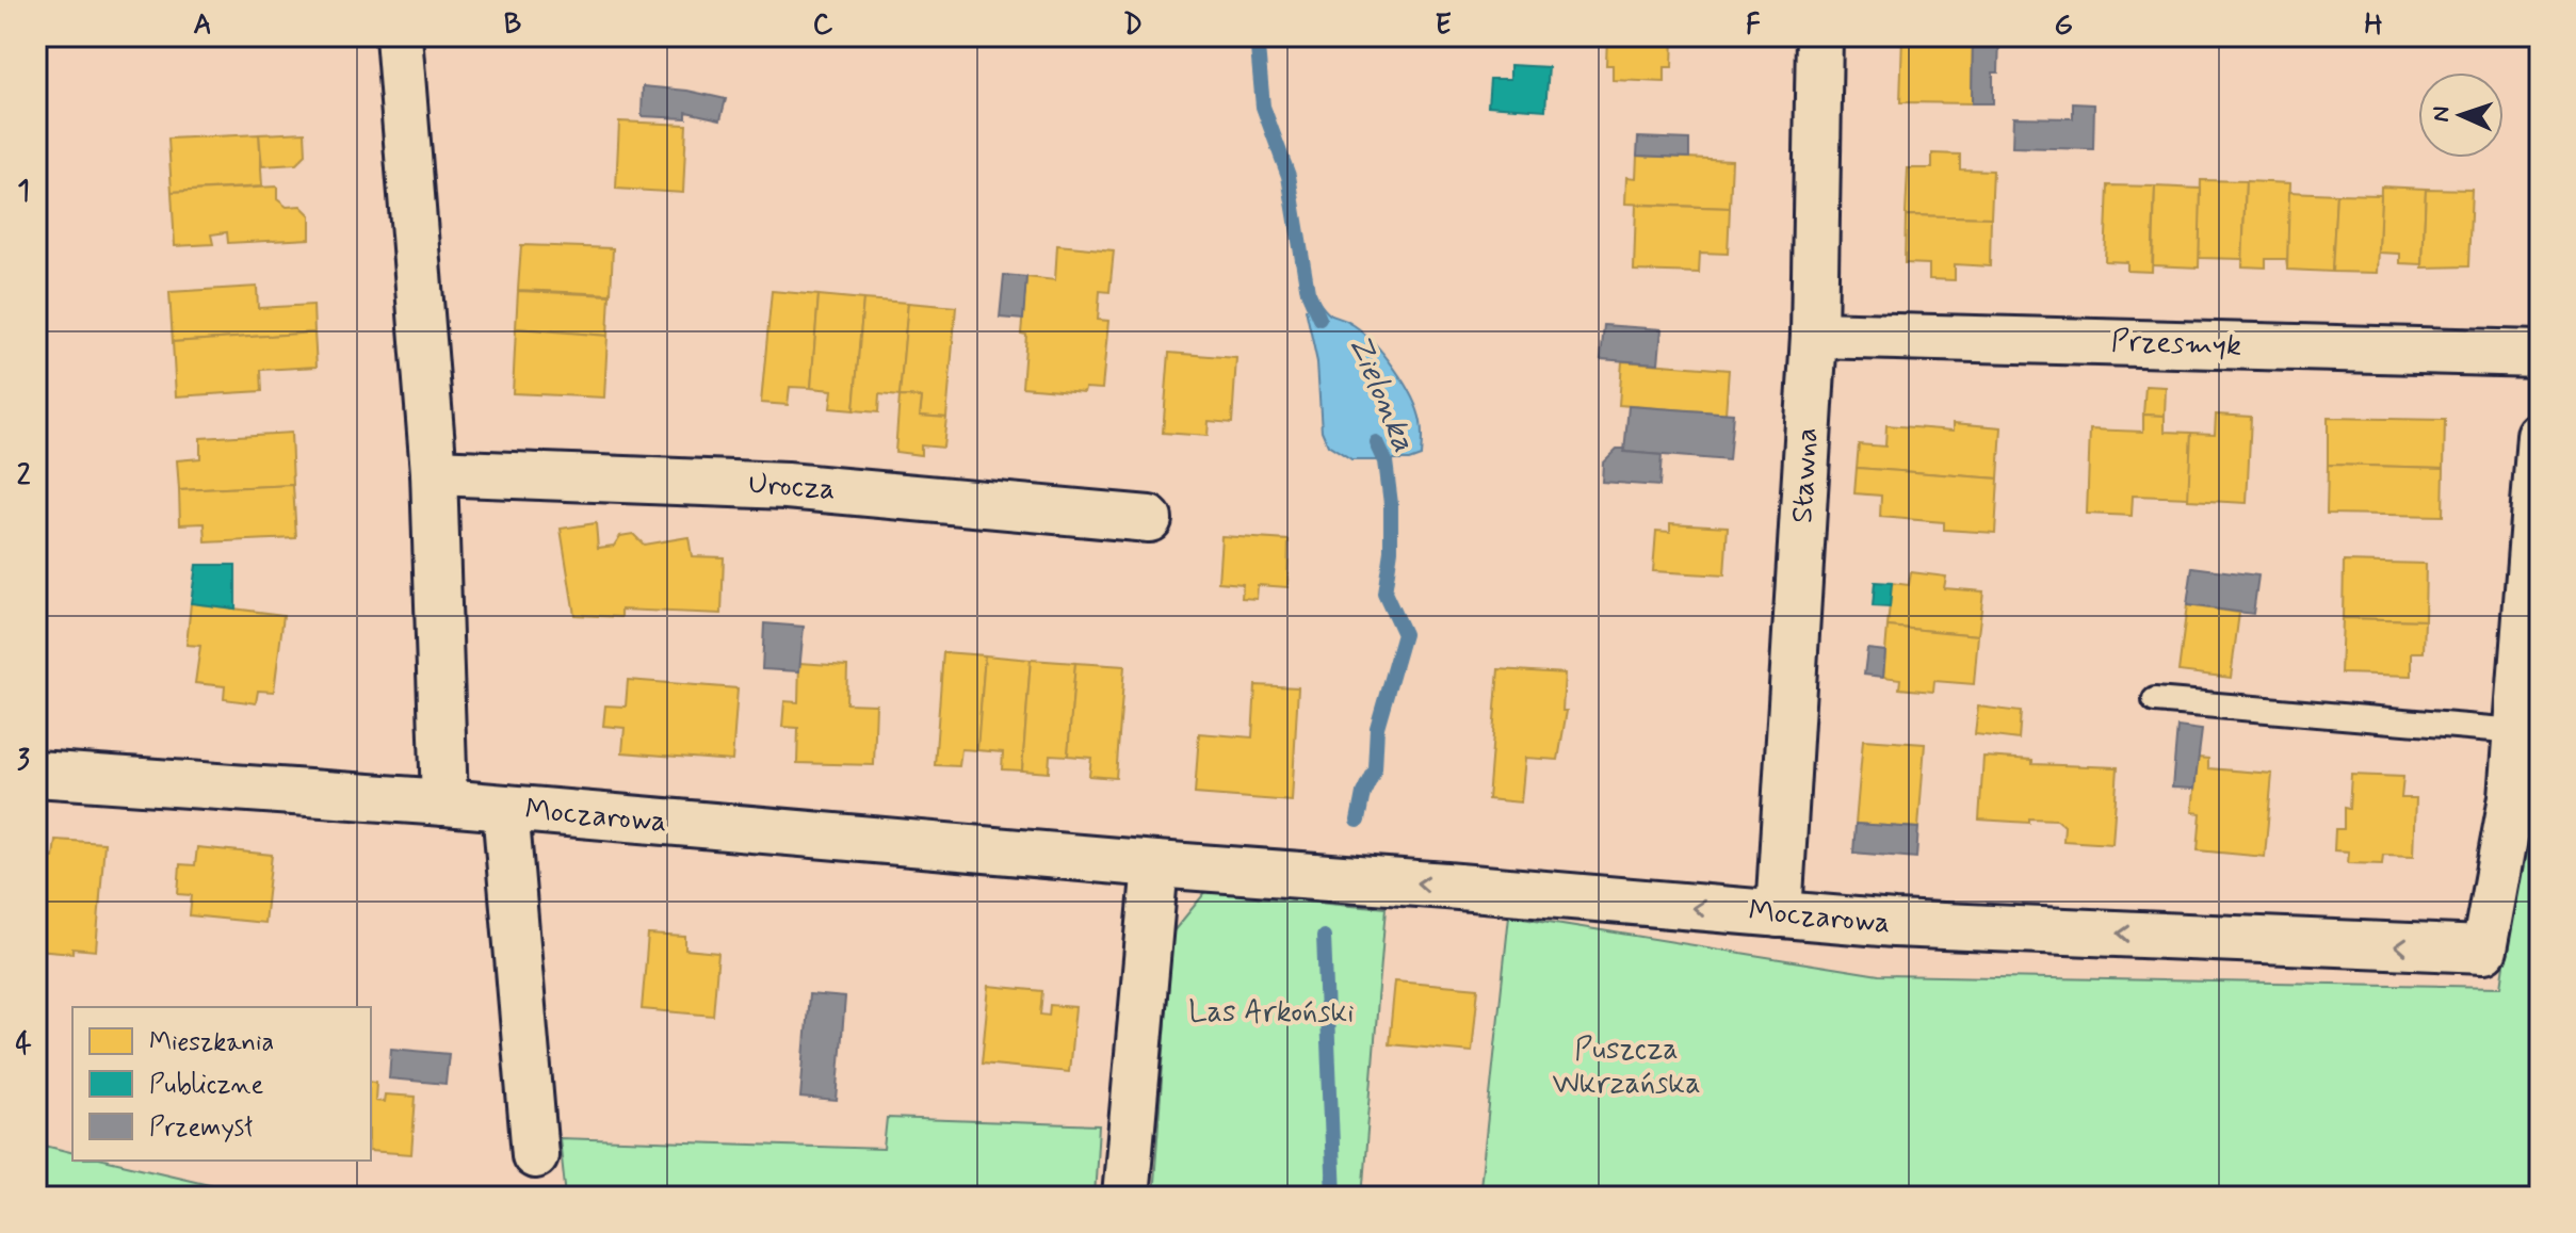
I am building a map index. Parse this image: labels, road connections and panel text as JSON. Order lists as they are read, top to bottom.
{
  "streets": {
    "street": [
      "Przesmyk",
      "Stawna",
      "Urocza",
      "Moczarowa"
    ]
  },
  "crossings": [
    ["Przesmyk", "Stawna"],
    ["Stawna", "Moczarowa"]
  ],
  "one_way": ["Moczarowa"],
  "water": ["Zielonka"],
  "parks": ["Las Arkoński", "Puszcza Wkrzańska"],
  "legend": ["Mieszkania", "Publiczne", "Przemysł"],
  "north": "left",
  "grid": {
    "columns": [
      "A",
      "B",
      "C",
      "D",
      "E",
      "F",
      "G",
      "H"
    ],
    "rows": [
      "1",
      "2",
      "3",
      "4"
    ]
  }
}
